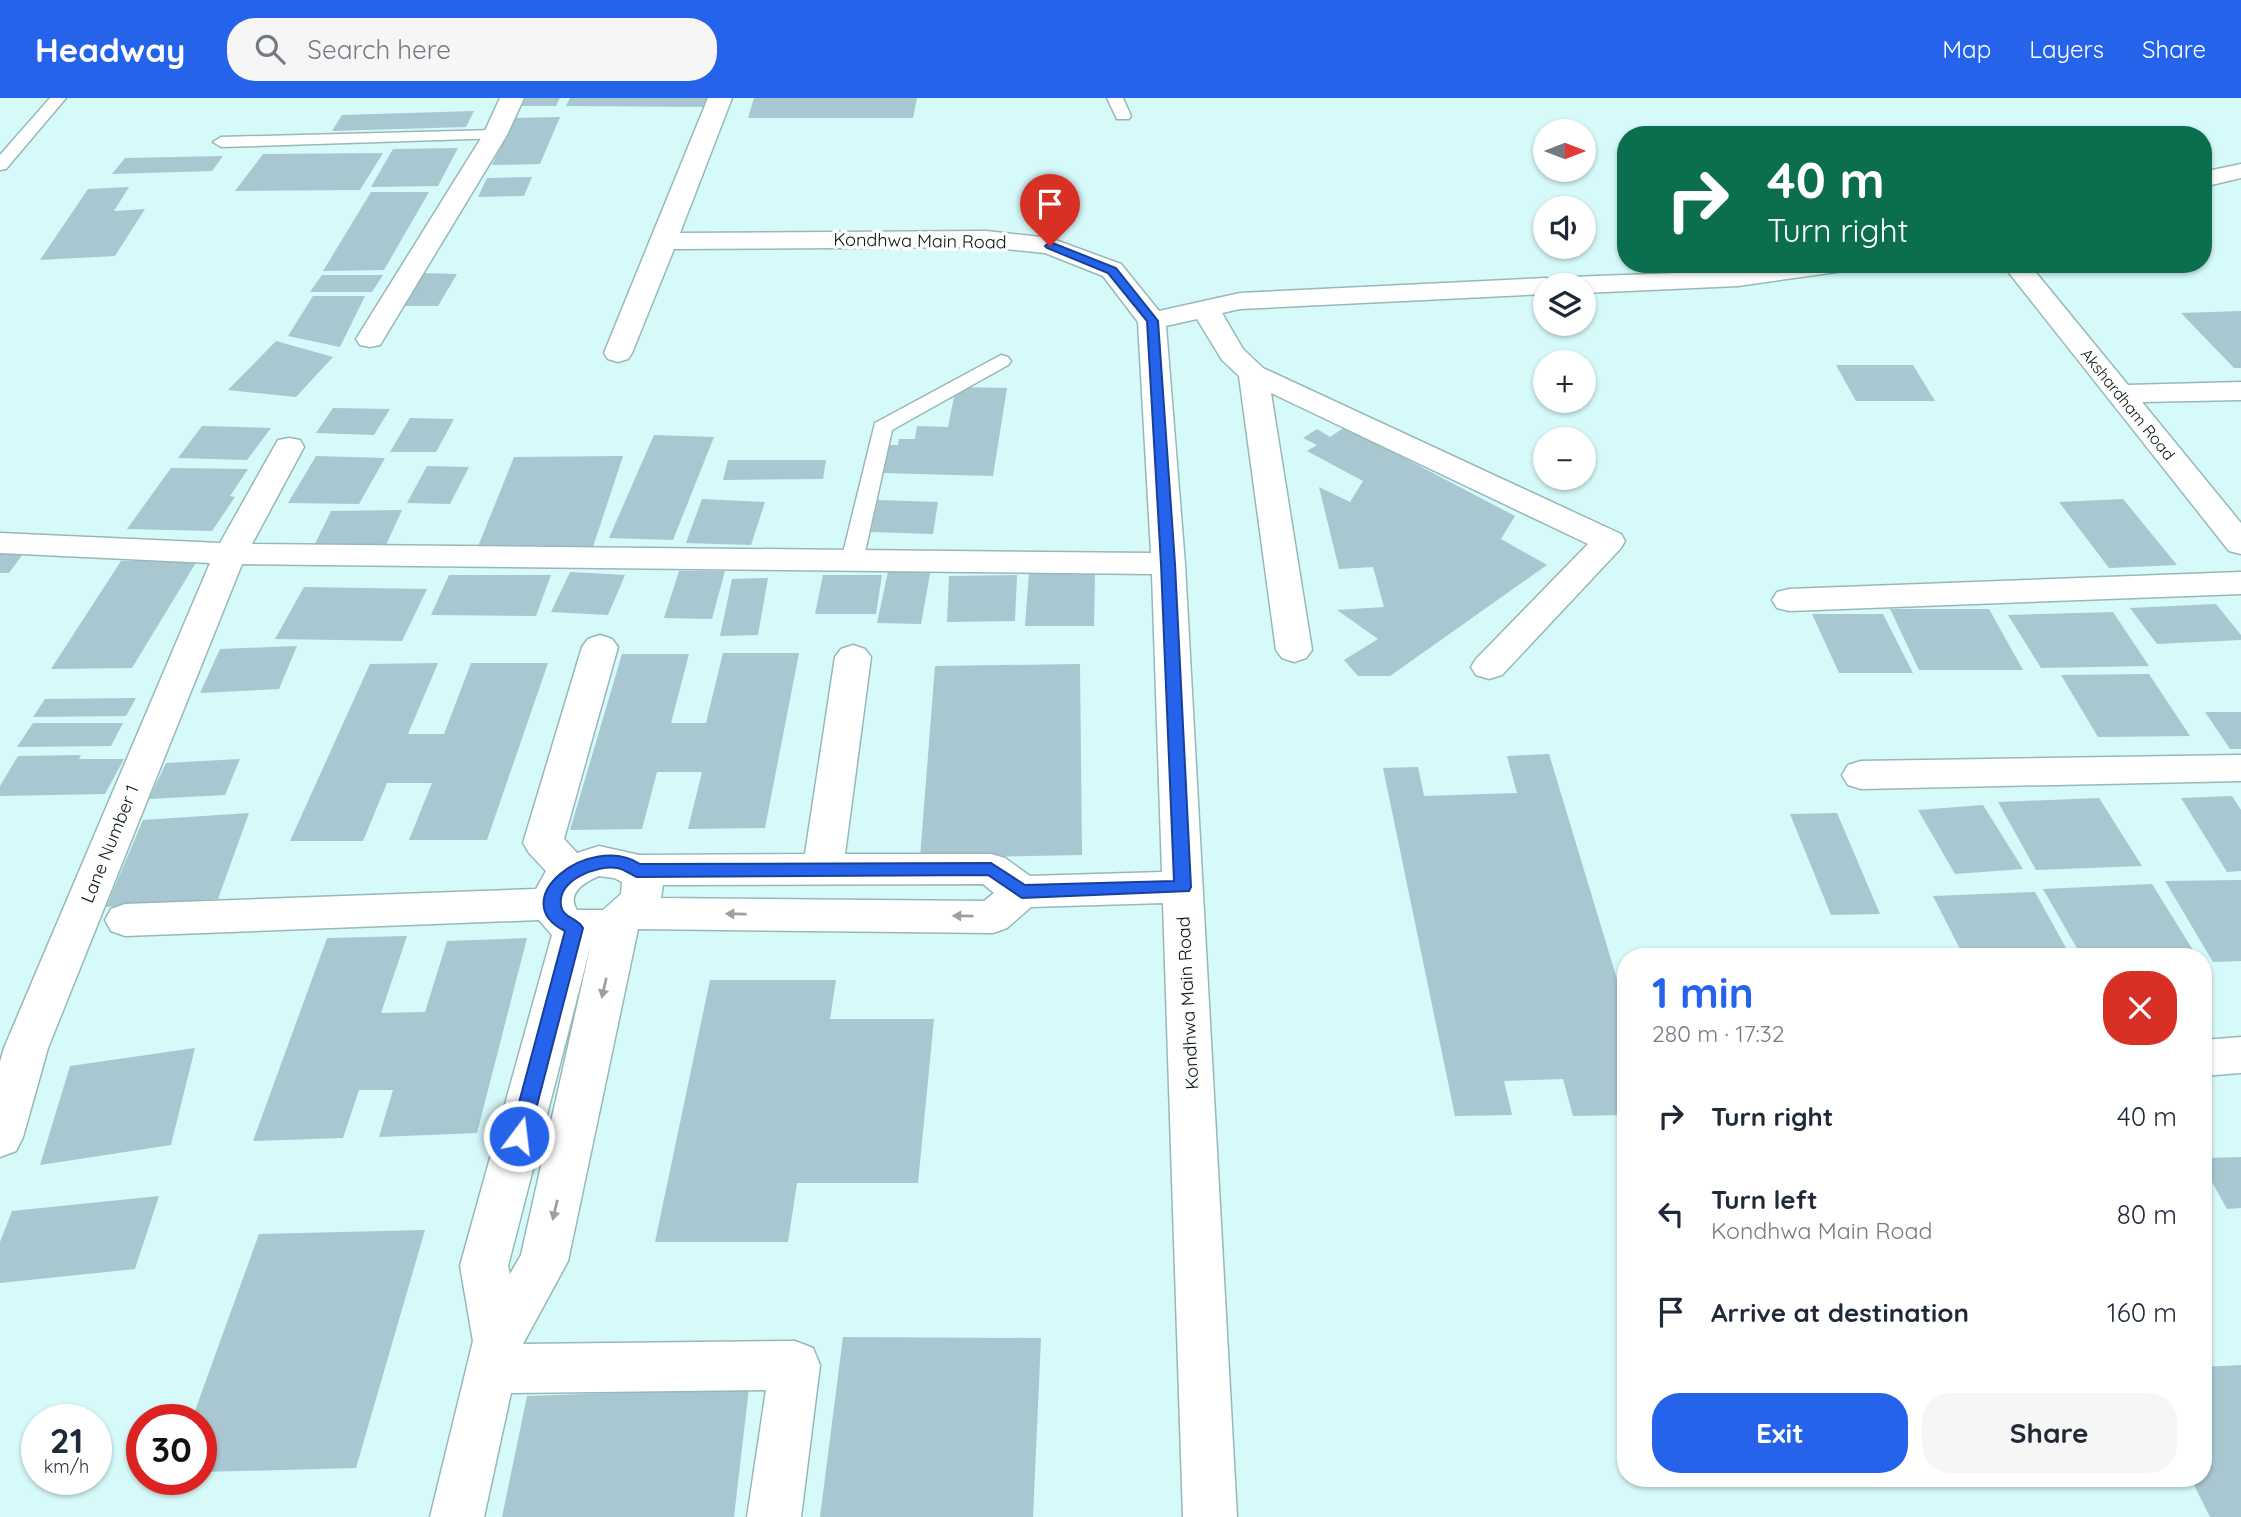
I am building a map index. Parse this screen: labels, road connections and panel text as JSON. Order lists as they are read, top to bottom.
{
  "streets": {
    "street": ["Kondhwa Main Road", "Akshardham Road", "Lane Number 1"]
  },
  "north": "right",
  "page": {
    "header": "Headway",
    "search": "Search here",
    "nav": ["Map", "Layers", "Share"],
    "map_buttons": ["+", "−"],
    "turn": ["40 m", "Turn right"],
    "heading": ["1 min", "280 m · 17:32"],
    "list": [
      {
        "name": "Turn right",
        "value": "40 m"
      },
      {
        "name": "Turn left",
        "note": "Kondhwa Main Road",
        "value": "80 m"
      },
      {
        "name": "Arrive at destination",
        "value": "160 m"
      }
    ],
    "buttons": ["Exit", "Share"],
    "speed": "21 km/h",
    "limit": "30"
  }
}
